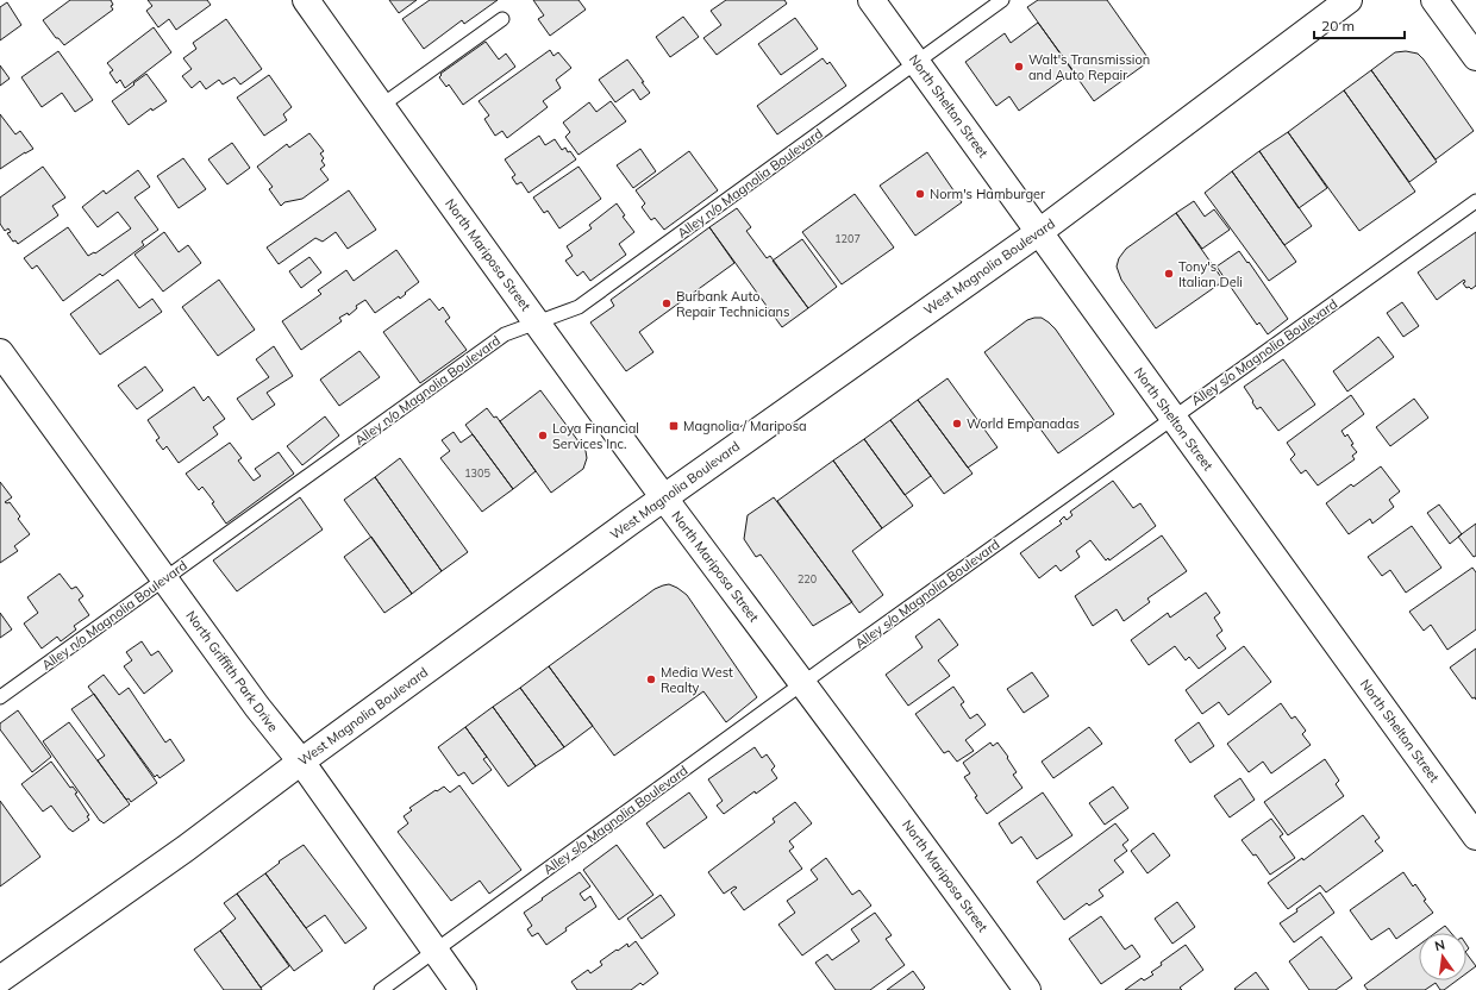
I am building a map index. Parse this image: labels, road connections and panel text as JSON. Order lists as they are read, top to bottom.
{
  "streets": {
    "street": [
      "North Shelton Street",
      "North Mariposa Street",
      "West Magnolia Boulevard",
      "North Griffith Park Drive"
    ],
    "lane": ["Alley n/o Magnolia Boulevard", "Alley s/o Magnolia Boulevard"]
  },
  "crossings": [
    ["North Shelton Street", "Alley n/o Magnolia Boulevard"],
    ["North Shelton Street", "West Magnolia Boulevard"],
    ["North Shelton Street", "Alley s/o Magnolia Boulevard"],
    ["Alley n/o Magnolia Boulevard", "North Mariposa Street"],
    ["Alley n/o Magnolia Boulevard", "North Griffith Park Drive"],
    ["North Mariposa Street", "West Magnolia Boulevard"],
    ["North Mariposa Street", "Alley s/o Magnolia Boulevard"],
    ["West Magnolia Boulevard", "North Griffith Park Drive"],
    ["Alley s/o Magnolia Boulevard", "North Griffith Park Drive"]
  ],
  "places": {
    "other": [
      "Walt's Transmission and Auto Repair",
      "Norm's Hamburger",
      "Tony's Italian Deli",
      "Burbank Auto Repair Technicians",
      "World Empanadas",
      "Loya Financial Services Inc.",
      "Media West Realty"
    ],
    "transit": ["Magnolia / Mariposa"]
  },
  "house_numbers": ["1207", "1305", "220"],
  "scale_bar": "20 m",
  "north": "top"
}
